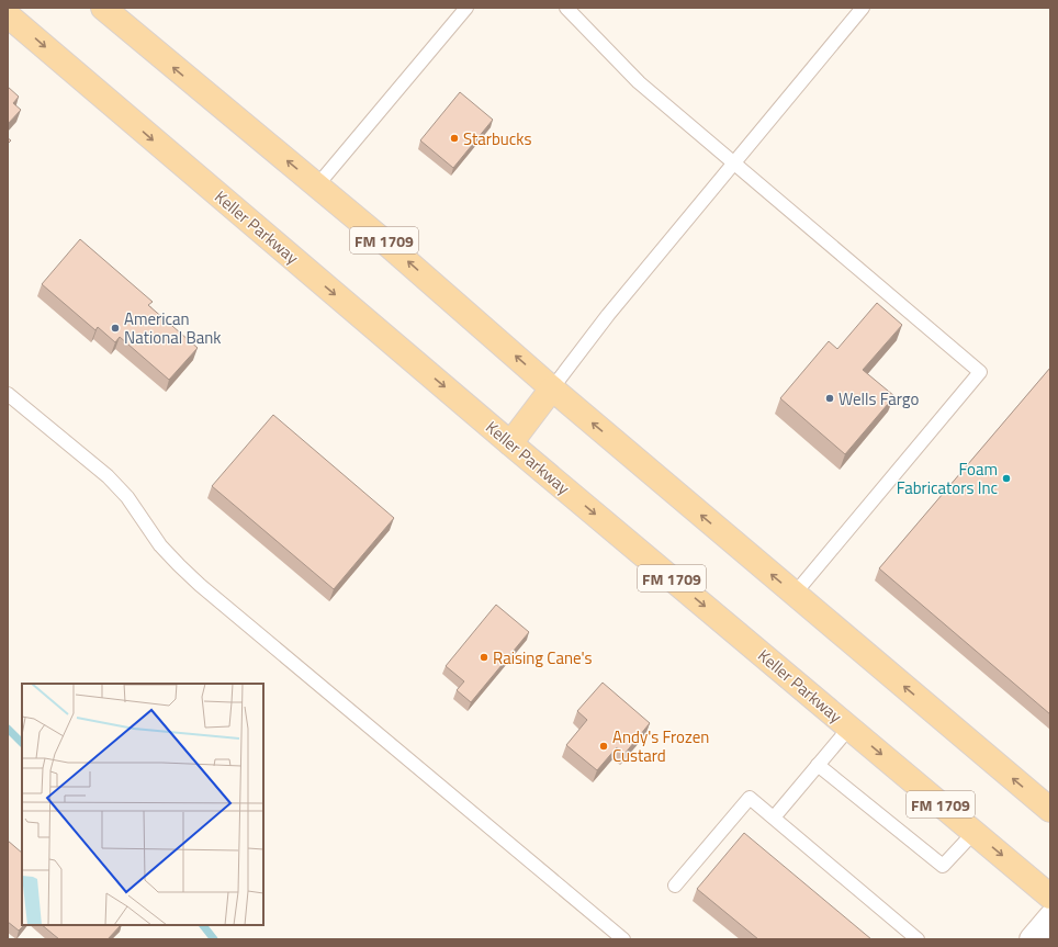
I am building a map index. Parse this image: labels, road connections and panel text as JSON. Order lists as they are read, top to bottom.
{
  "streets": {
    "main road": ["Keller Parkway", "FM 1709"]
  },
  "places": [
    "Starbucks",
    "American National Bank",
    "Wells Fargo",
    "Foam Fabricators Inc",
    "Raising Cane's",
    "Andy's Frozen Custard"
  ]
}
